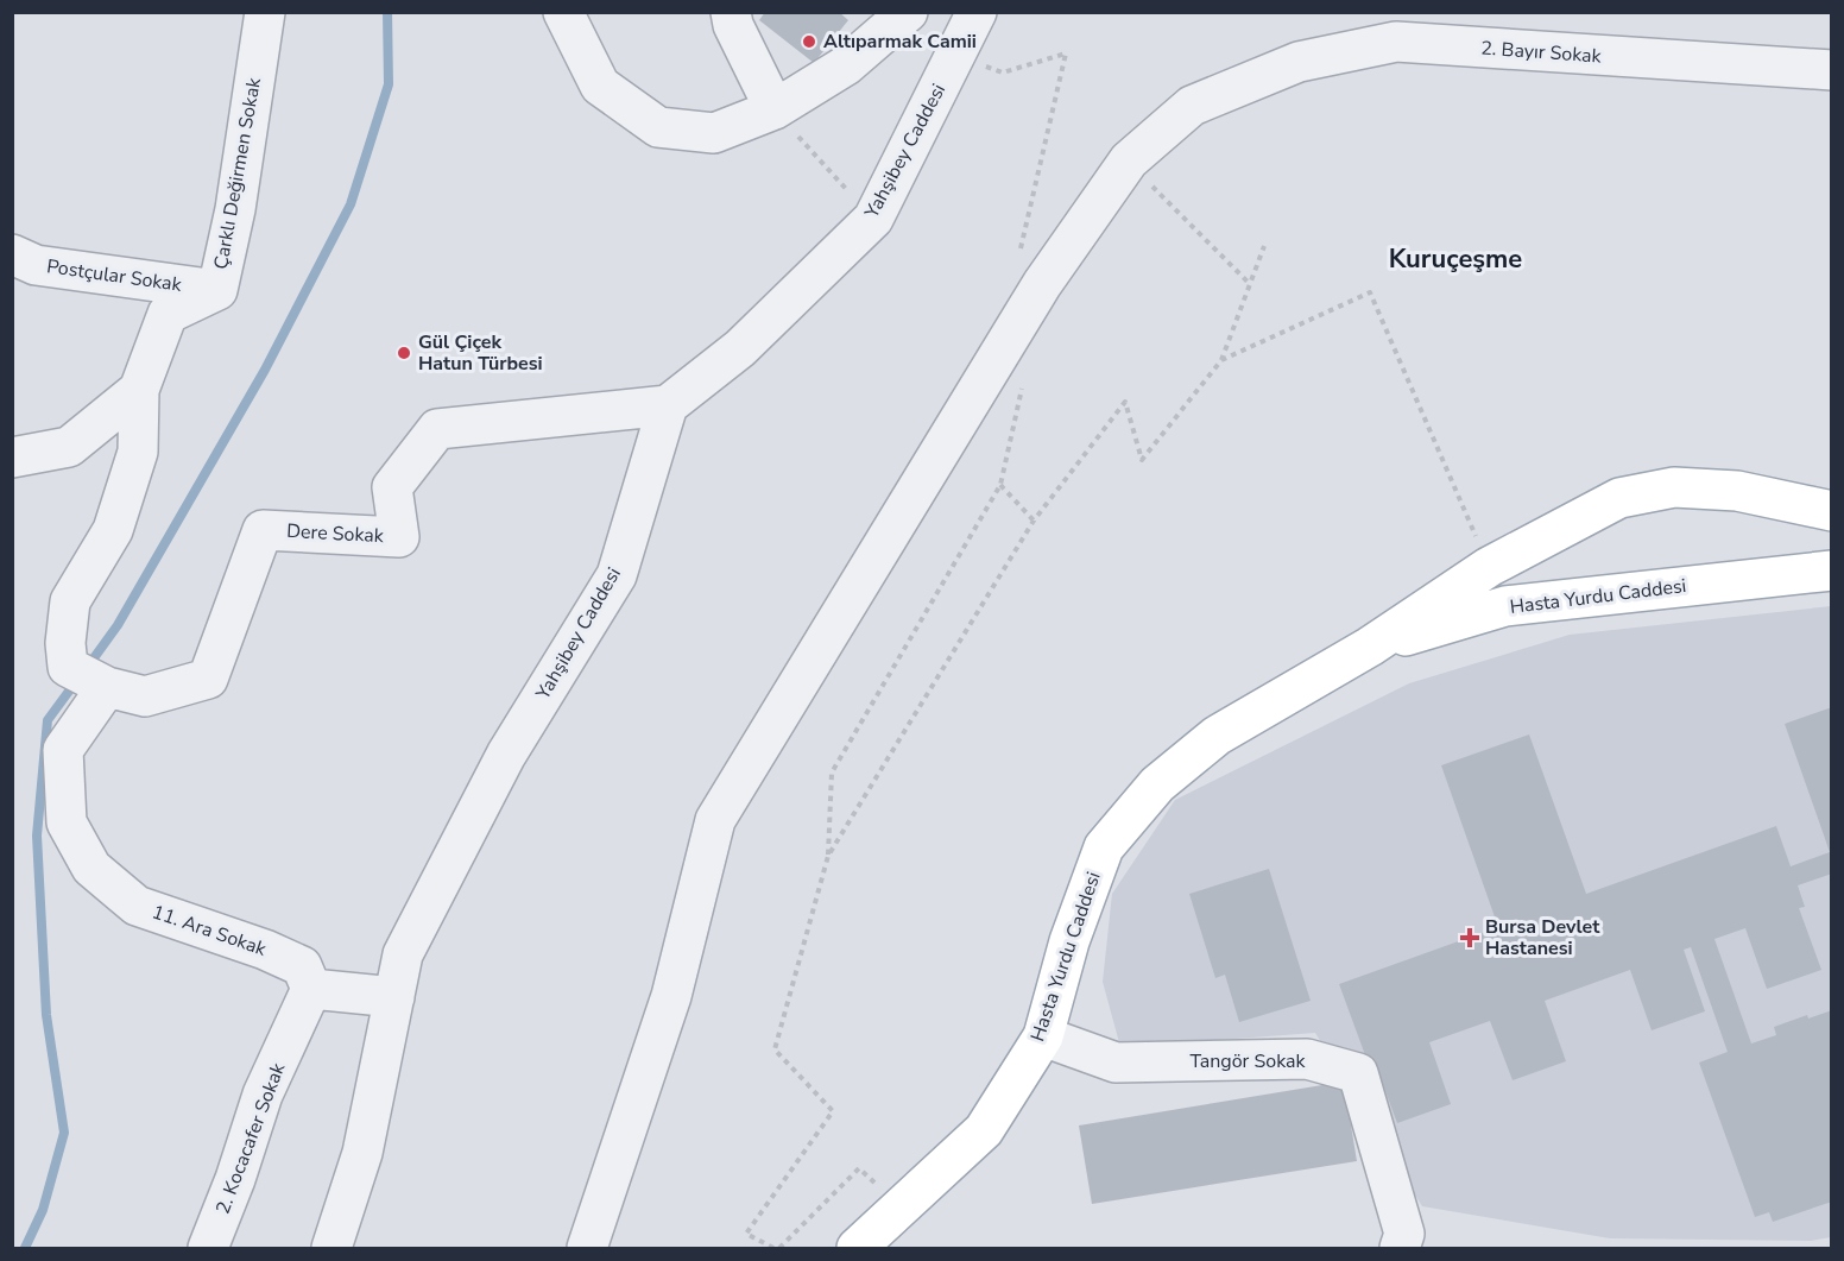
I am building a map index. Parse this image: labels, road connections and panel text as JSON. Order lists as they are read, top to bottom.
{
  "streets": {
    "main road": ["Hasta Yurdu Caddesi"],
    "street": [
      "2. Bayır Sokak",
      "Yahşibey Caddesi",
      "Çarklı Değirmen Sokak",
      "Postçular Sokak",
      "Dere Sokak",
      "11. Ara Sokak",
      "Tangör Sokak",
      "2. Kocacafer Sokak"
    ]
  },
  "crossings": [
    ["Yahşibey Caddesi", "Dere Sokak"],
    ["Çarklı Değirmen Sokak", "Postçular Sokak"],
    ["Çarklı Değirmen Sokak", "Dere Sokak"],
    ["Dere Sokak", "11. Ara Sokak"],
    ["Hasta Yurdu Caddesi", "Tangör Sokak"],
    ["11. Ara Sokak", "2. Kocacafer Sokak"]
  ],
  "districts": ["Kuruçeşme"],
  "places": {
    "other": ["Altıparmak Camii", "Gül Çiçek Hatun Türbesi"],
    "health": ["Bursa Devlet Hastanesi"]
  }
}
